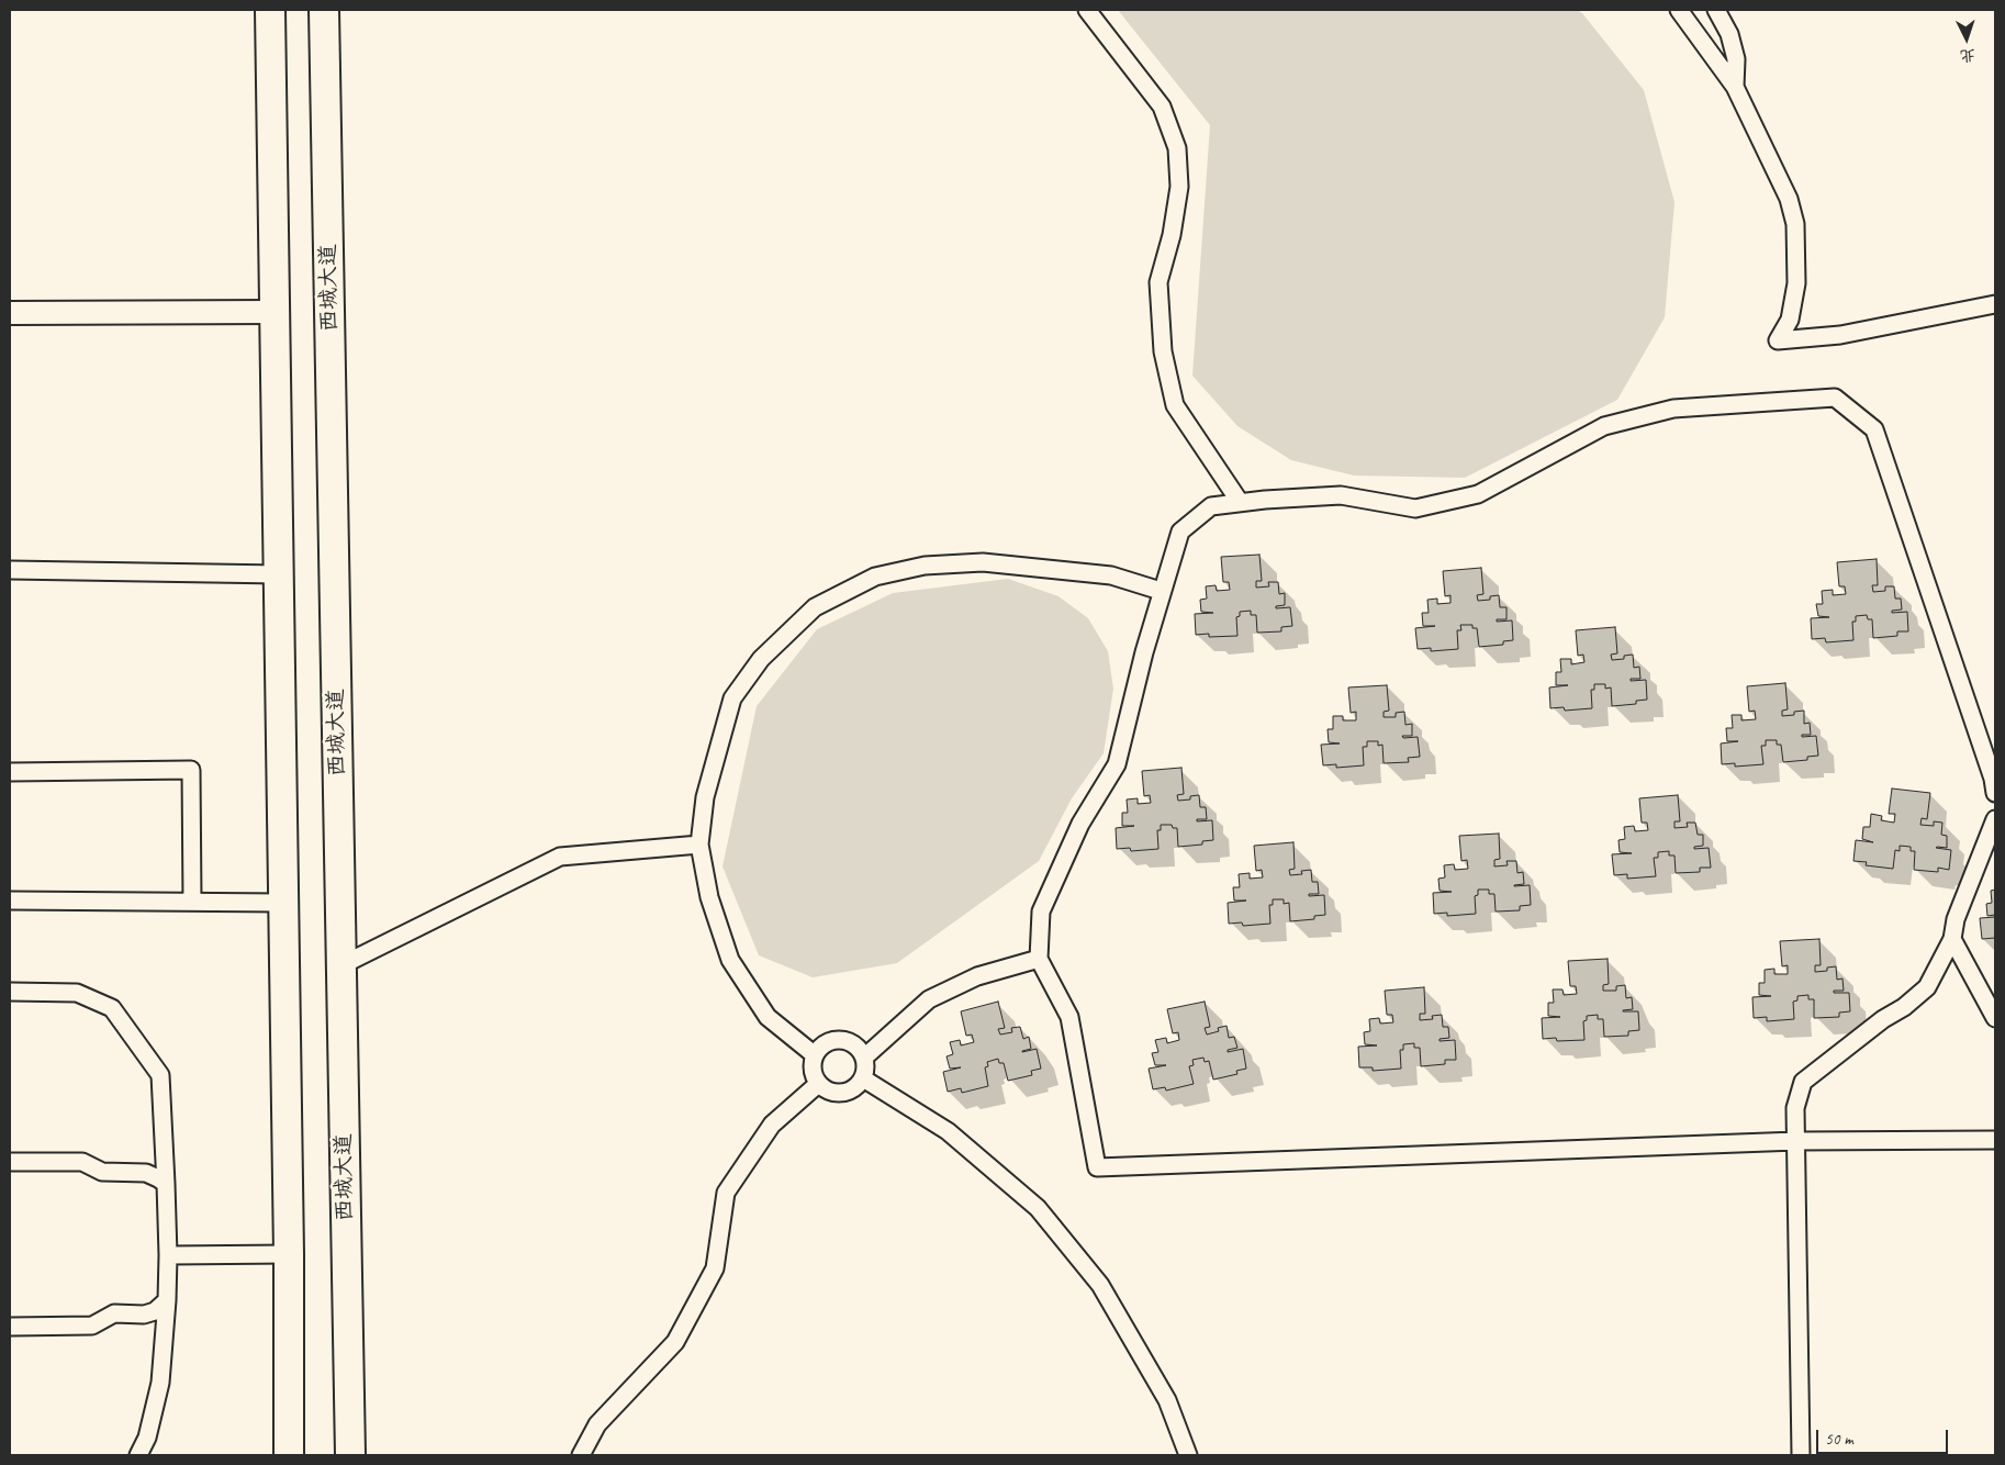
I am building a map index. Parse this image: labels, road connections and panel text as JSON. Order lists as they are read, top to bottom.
{
  "streets": {
    "highway": ["西城大道"]
  },
  "scale_bar": "50 m",
  "north": "bottom"
}
